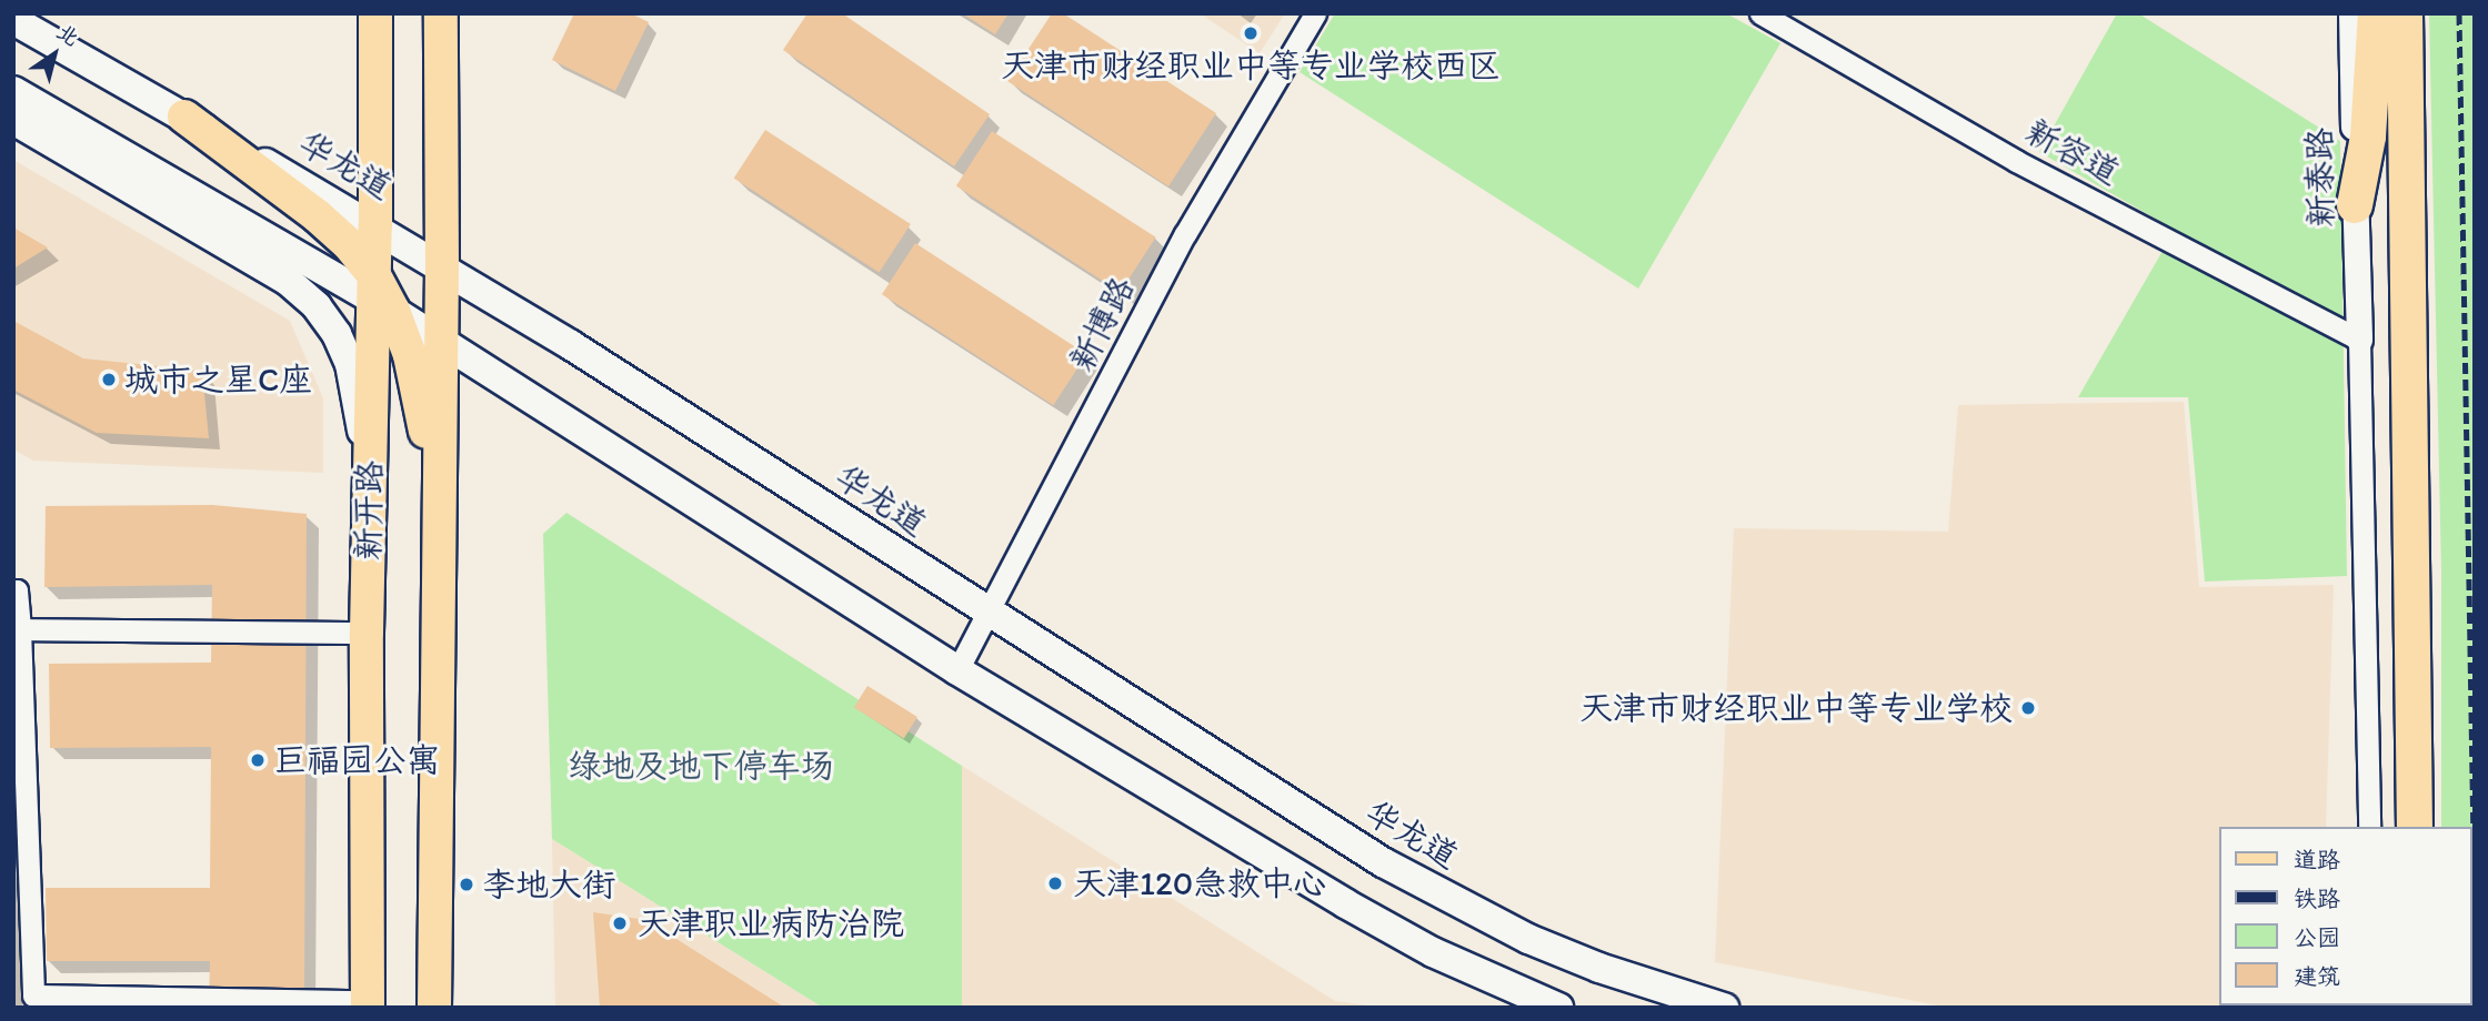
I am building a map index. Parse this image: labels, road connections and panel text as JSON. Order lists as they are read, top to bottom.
{
  "streets": {
    "main road": ["华龙道", "新开路"],
    "street": ["新容道", "新泰路", "新博路"]
  },
  "crossings": [
    ["新容道", "新泰路"],
    ["华龙道", "新博路"],
    ["华龙道", "新开路"]
  ],
  "parks": ["绿地及地下停车场"],
  "places": [
    "天津市财经职业中等专业学校西区",
    "城市之星C座",
    "天津市财经职业中等专业学校",
    "巨福园公寓",
    "天津120急救中心",
    "李地大街",
    "天津职业病防治院"
  ],
  "legend": [
    "道路",
    "铁路",
    "公园",
    "建筑"
  ],
  "north": "top right"
}
